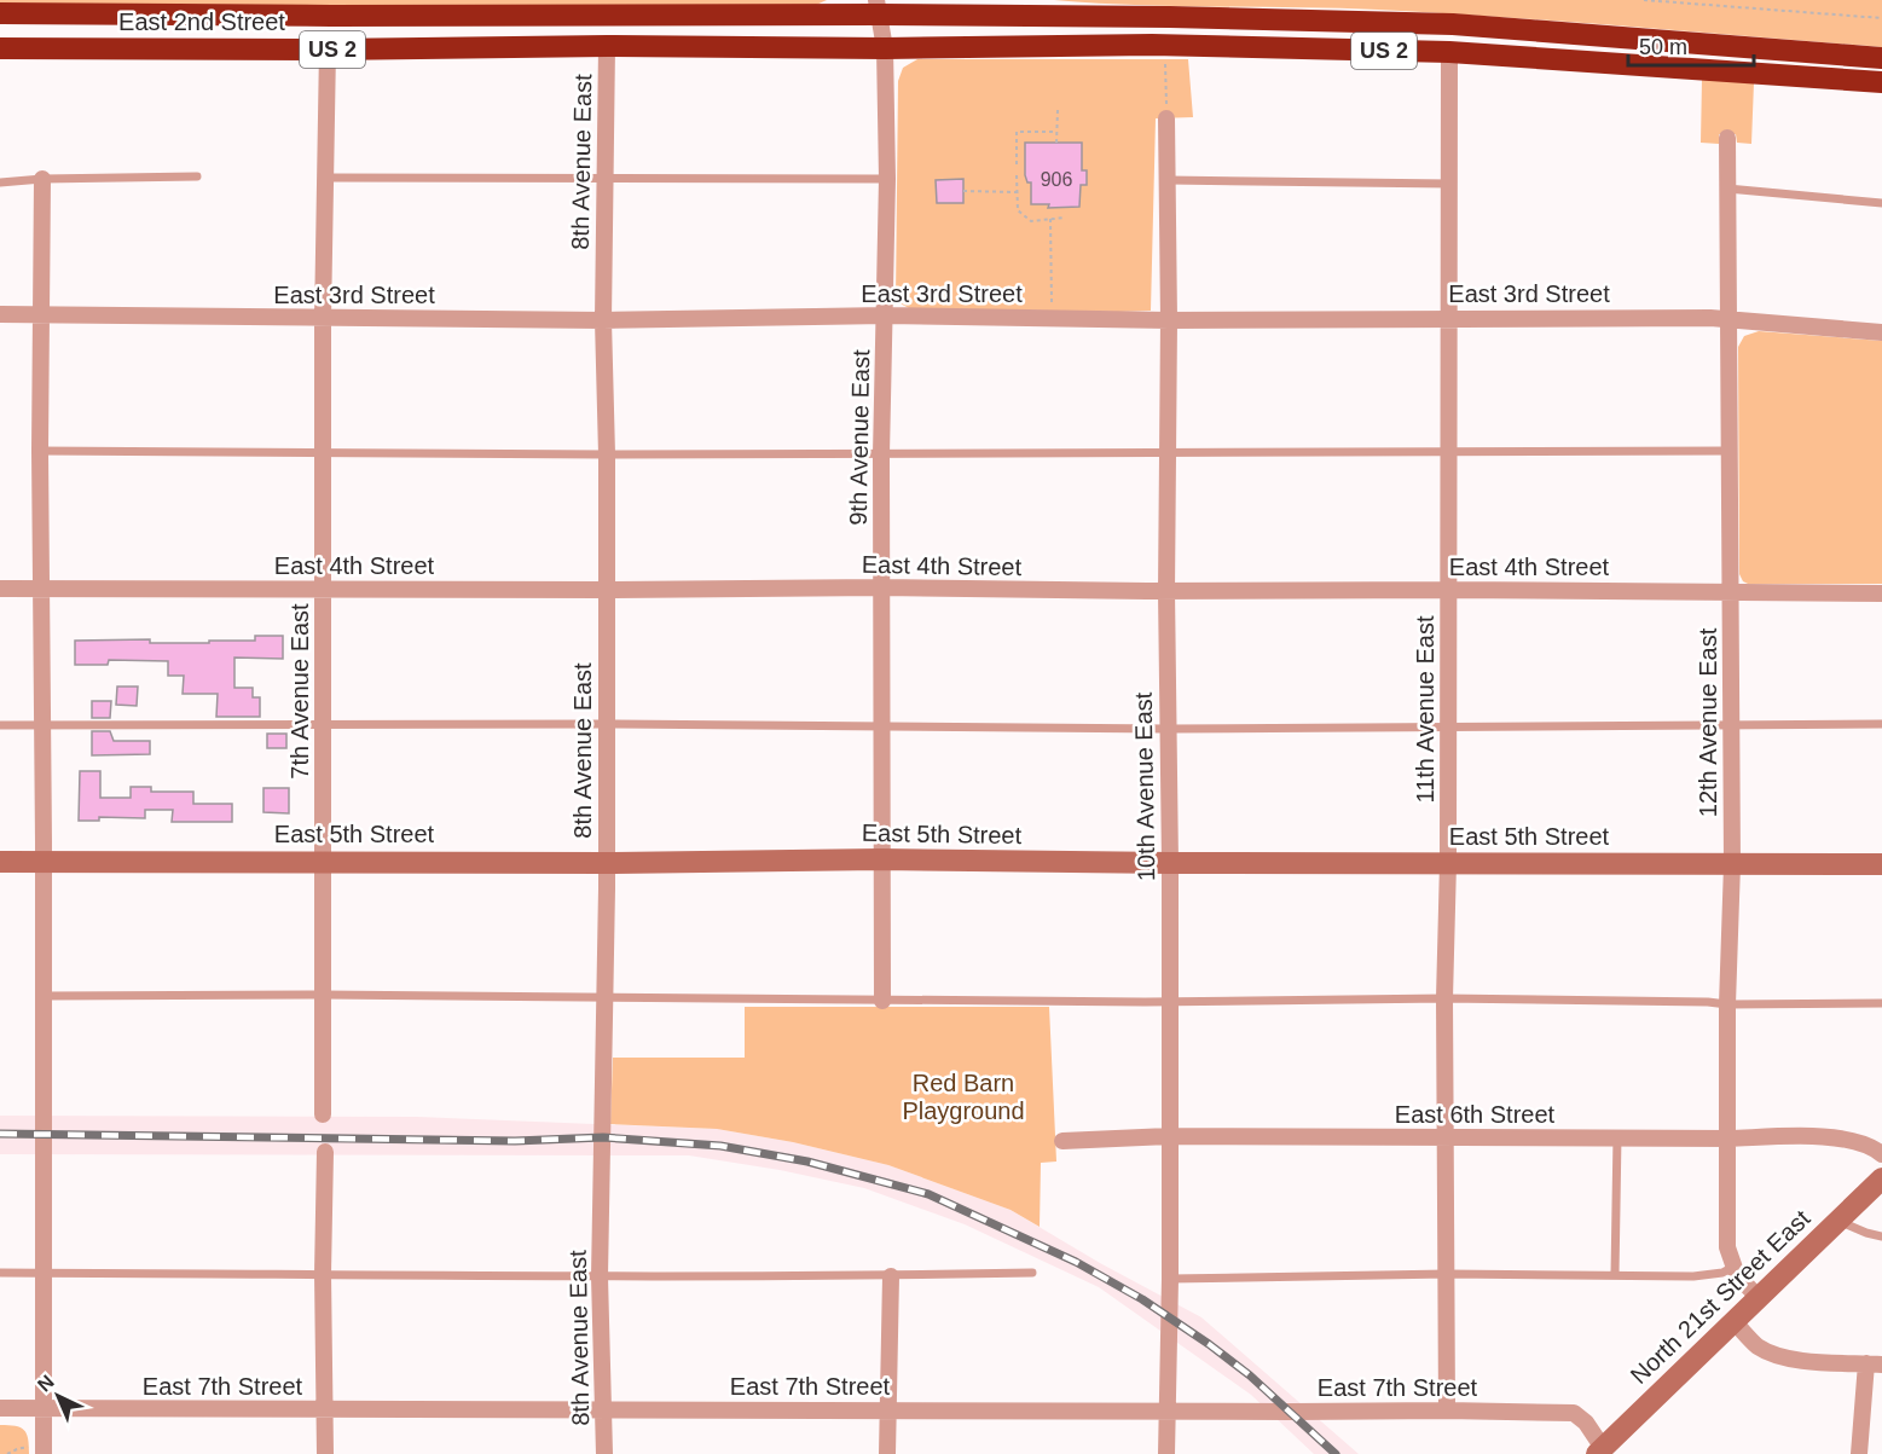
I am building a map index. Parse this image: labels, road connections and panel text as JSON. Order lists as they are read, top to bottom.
{
  "streets": {
    "highway": ["East 2nd Street", "US 2"],
    "street": [
      "8th Avenue East",
      "East 3rd Street",
      "9th Avenue East",
      "East 4th Street",
      "7th Avenue East",
      "11th Avenue East",
      "12th Avenue East",
      "10th Avenue East",
      "East 5th Street",
      "East 6th Street",
      "North 21st Street East",
      "East 7th Street"
    ]
  },
  "crossings": [
    ["East 2nd Street", "8th Avenue East"],
    ["East 2nd Street", "9th Avenue East"],
    ["East 2nd Street", "7th Avenue East"],
    ["East 2nd Street", "11th Avenue East"],
    ["8th Avenue East", "East 3rd Street"],
    ["8th Avenue East", "East 4th Street"],
    ["8th Avenue East", "East 5th Street"],
    ["8th Avenue East", "East 7th Street"],
    ["East 3rd Street", "9th Avenue East"],
    ["East 3rd Street", "7th Avenue East"],
    ["East 3rd Street", "11th Avenue East"],
    ["East 3rd Street", "12th Avenue East"],
    ["East 3rd Street", "10th Avenue East"],
    ["9th Avenue East", "East 4th Street"],
    ["9th Avenue East", "East 5th Street"],
    ["East 4th Street", "7th Avenue East"],
    ["East 4th Street", "11th Avenue East"],
    ["East 4th Street", "12th Avenue East"],
    ["East 4th Street", "10th Avenue East"],
    ["7th Avenue East", "East 5th Street"],
    ["11th Avenue East", "East 5th Street"],
    ["11th Avenue East", "East 6th Street"],
    ["11th Avenue East", "East 7th Street"],
    ["12th Avenue East", "East 5th Street"],
    ["12th Avenue East", "East 6th Street"],
    ["12th Avenue East", "North 21st Street East"],
    ["10th Avenue East", "East 5th Street"],
    ["10th Avenue East", "East 6th Street"],
    ["10th Avenue East", "East 7th Street"],
    ["North 21st Street East", "East 7th Street"]
  ],
  "parks": ["Red Barn Playground"],
  "house_numbers": ["906"],
  "scale_bar": "50 m",
  "north": "top left"
}
